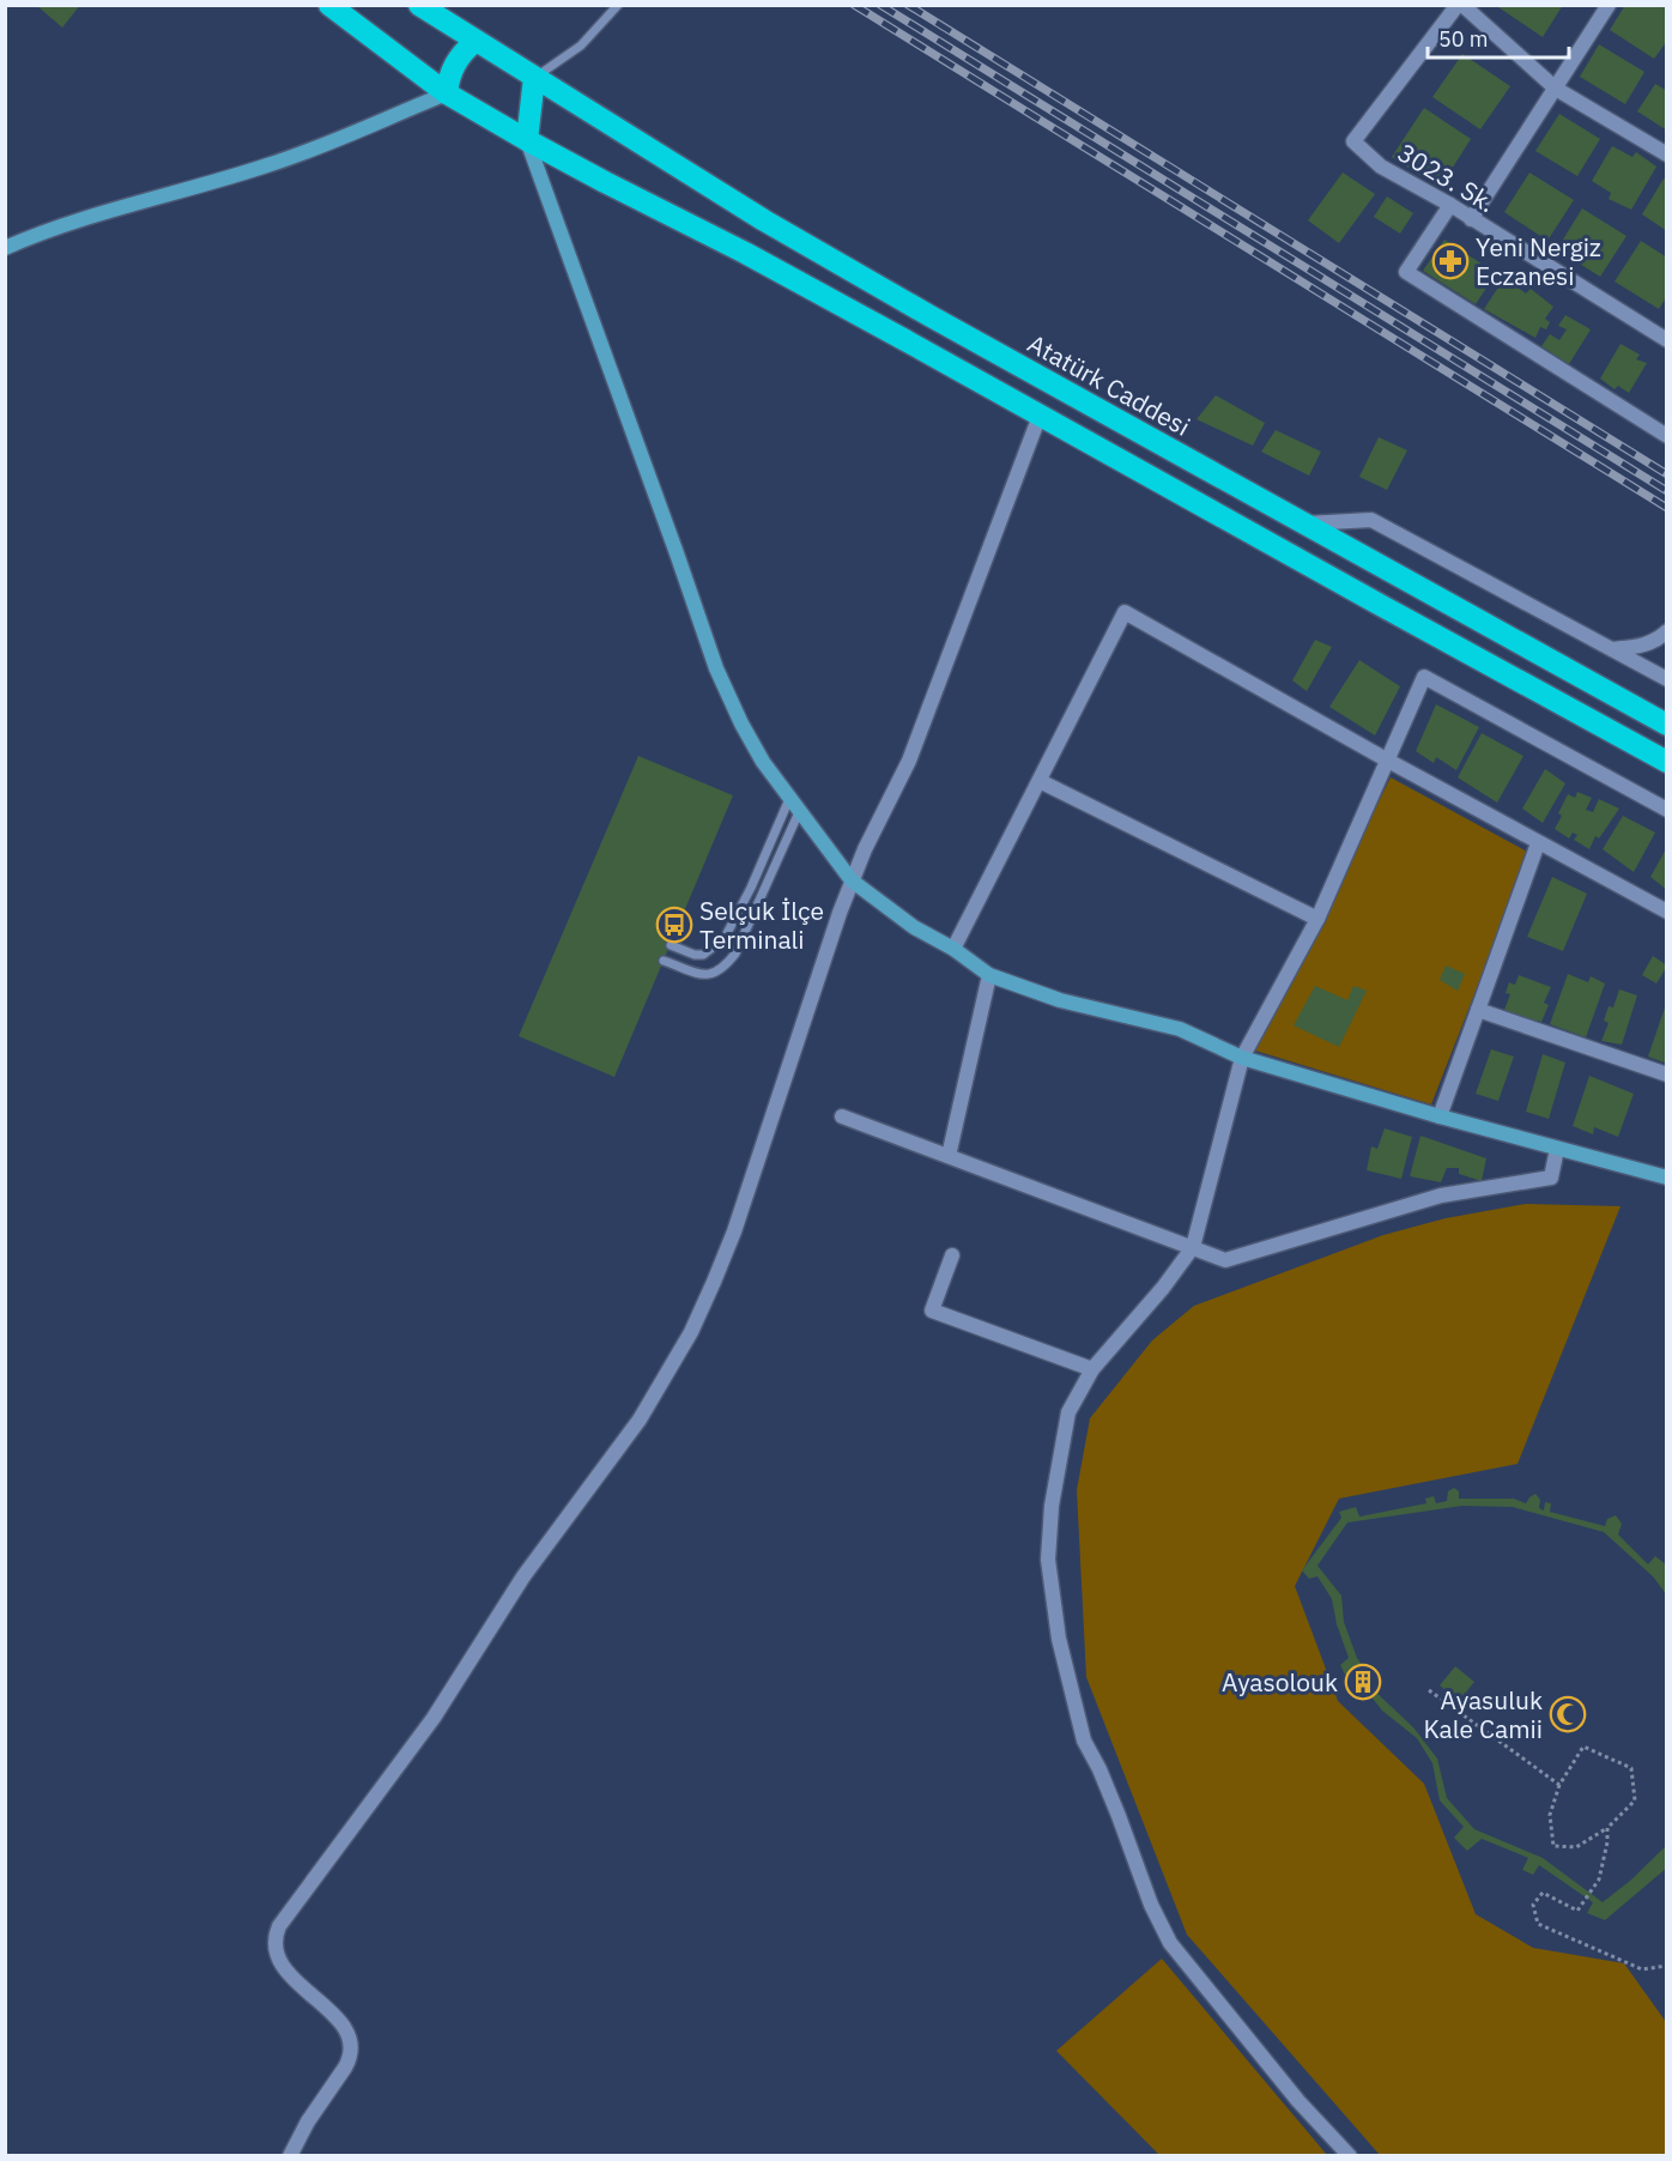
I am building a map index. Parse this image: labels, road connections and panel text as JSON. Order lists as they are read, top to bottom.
{
  "streets": {
    "highway": ["Atatürk Caddesi"],
    "street": ["3023. Sk."]
  },
  "places": {
    "pharmacy": ["Yeni Nergiz Eczanesi"],
    "bus stop": ["Selçuk İlçe Terminali"],
    "building": ["Ayasolouk"],
    "mosque": ["Ayasuluk Kale Camii"]
  },
  "scale_bar": "50 m"
}
